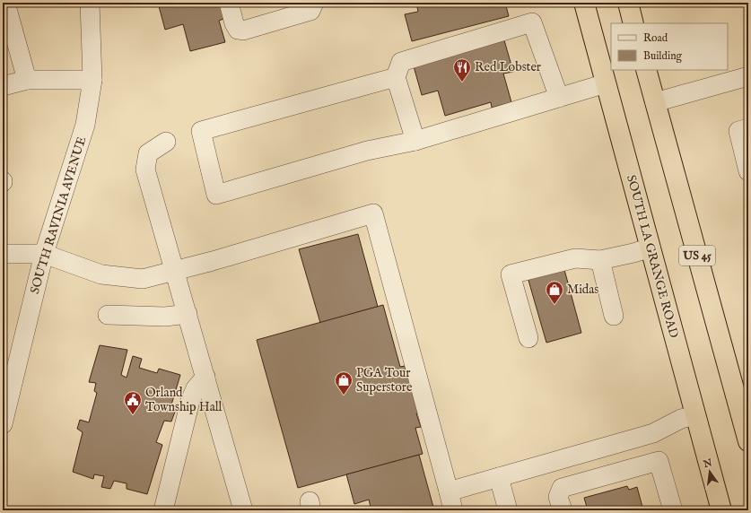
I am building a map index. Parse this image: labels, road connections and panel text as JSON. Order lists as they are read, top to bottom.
{
  "streets": {
    "highway": ["US 45", "SOUTH LA GRANGE ROAD"],
    "street": ["SOUTH RAVINIA AVENUE"]
  },
  "places": {
    "restaurant": ["Red Lobster"],
    "shop": ["Midas", "PGA Tour Superstore"],
    "public building": ["Orland Township Hall"]
  },
  "legend": ["Road", "Building"],
  "north": "top"
}
